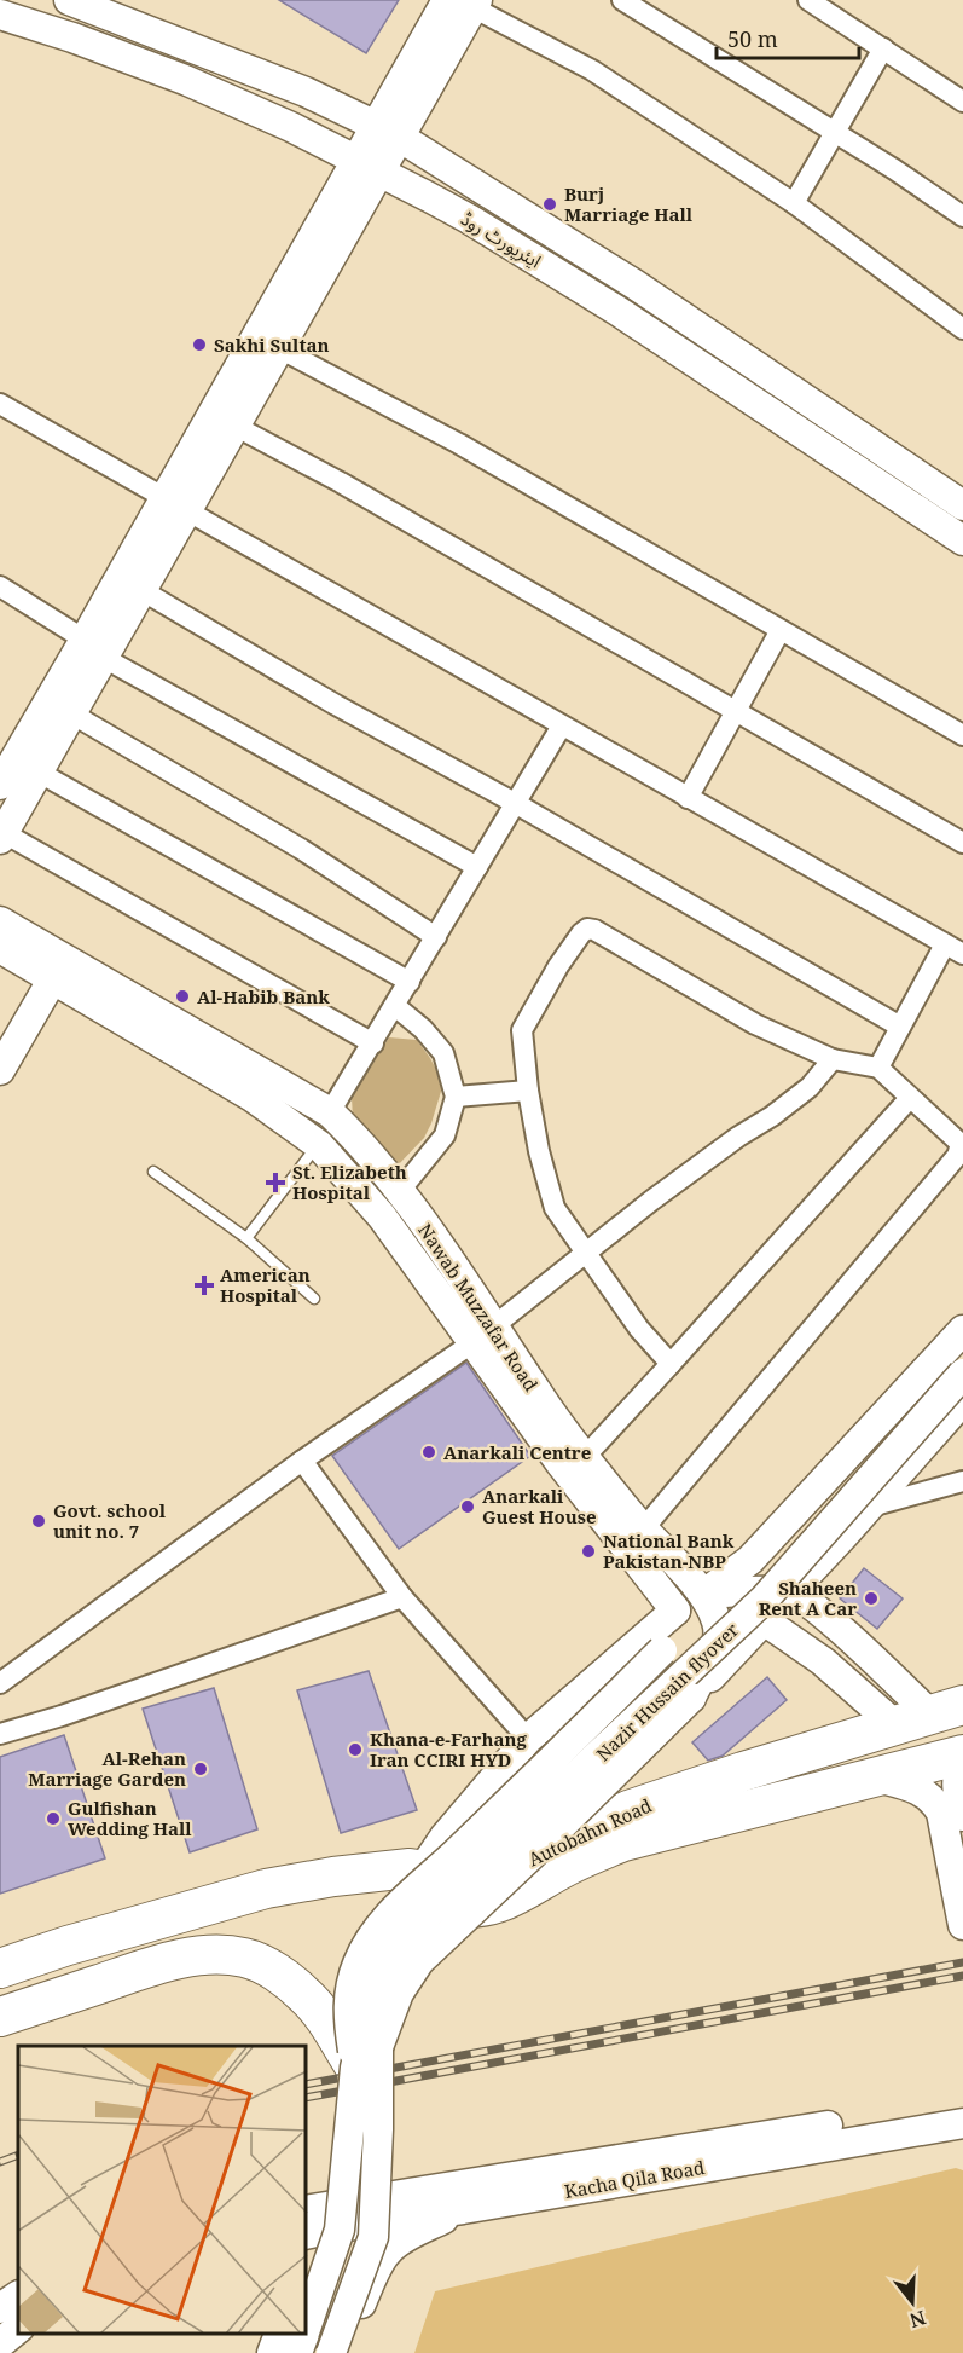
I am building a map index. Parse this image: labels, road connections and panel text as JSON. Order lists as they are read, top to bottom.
{
  "streets": {
    "highway": ["Autobahn Road"],
    "street": [
      "ایئرپورٹ روڈ",
      "Nawab Muzzafar Road",
      "Nazir Hussain flyover",
      "Kacha Qila Road"
    ]
  },
  "places": {
    "other": [
      "Burj Marriage Hall",
      "Sakhi Sultan",
      "Al-Habib Bank",
      "Anarkali Centre",
      "Anarkali Guest House",
      "Govt. school unit no. 7",
      "National Bank Pakistan-NBP",
      "Shaheen Rent A Car",
      "Khana-e-Farhang Iran CCIRI HYD",
      "Al-Rehan Marriage Garden",
      "Gulfishan Wedding Hall"
    ],
    "health": ["St. Elizabeth Hospital", "American Hospital"]
  },
  "scale_bar": "50 m",
  "north": "bottom"
}
